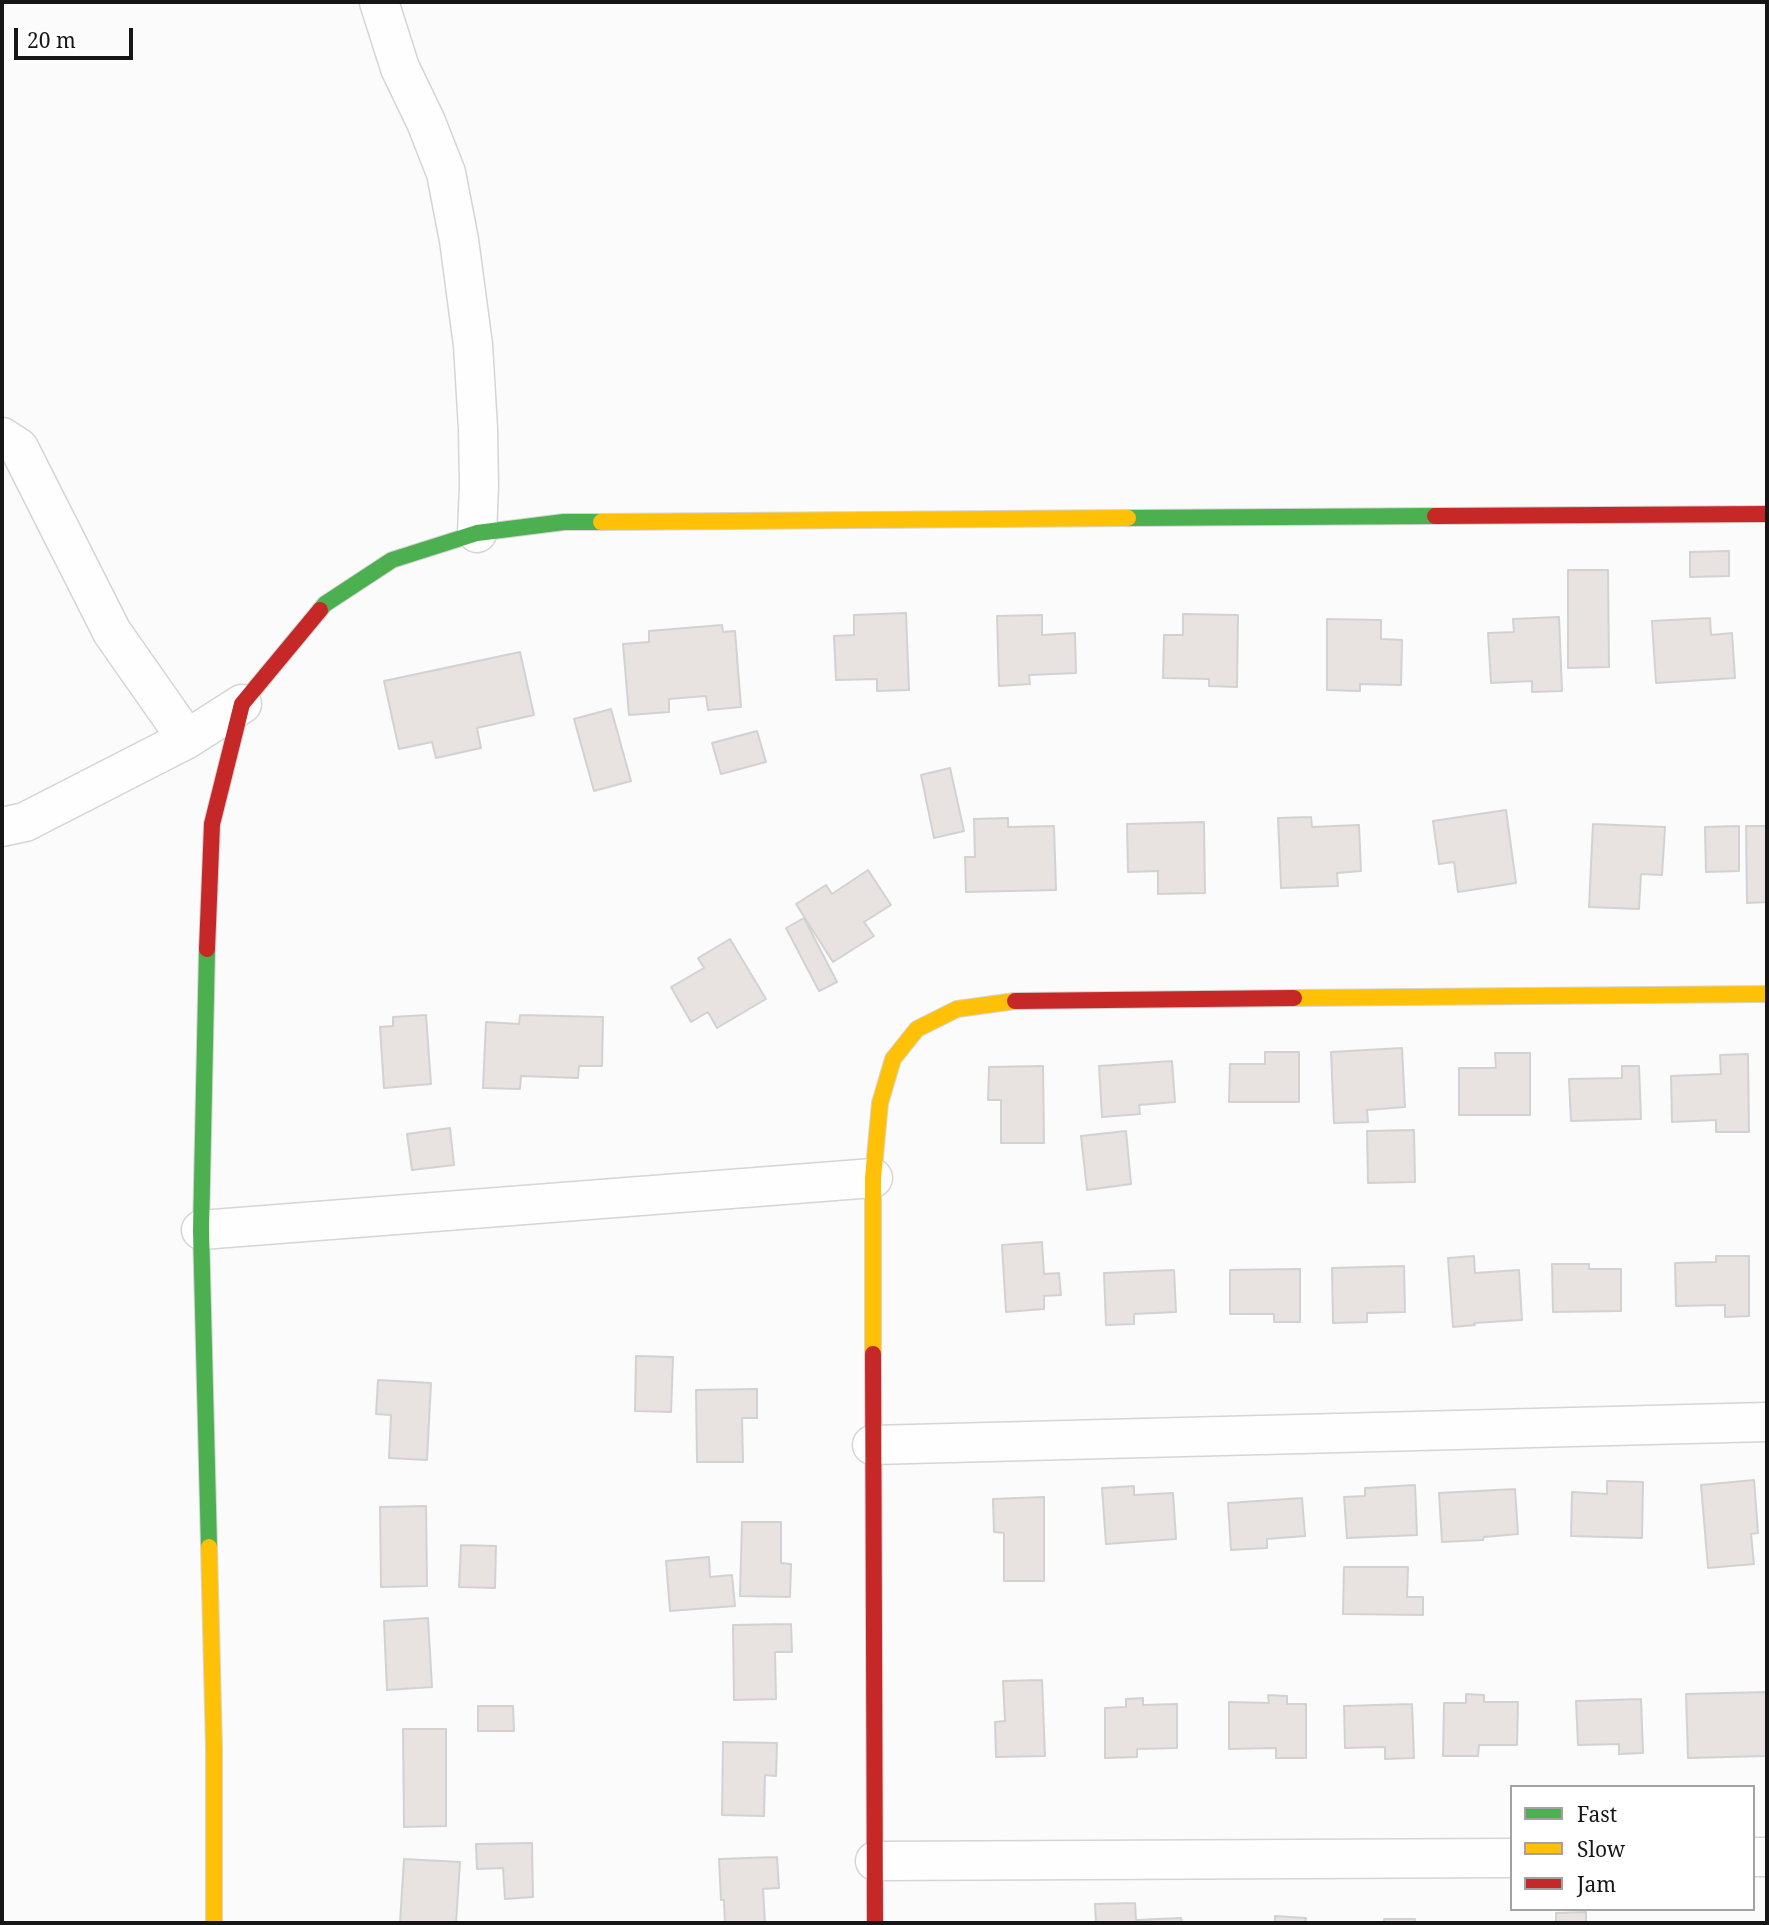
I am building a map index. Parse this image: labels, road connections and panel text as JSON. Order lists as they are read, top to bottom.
{
  "legend": ["Fast", "Slow", "Jam"],
  "scale_bar": "20 m"
}
